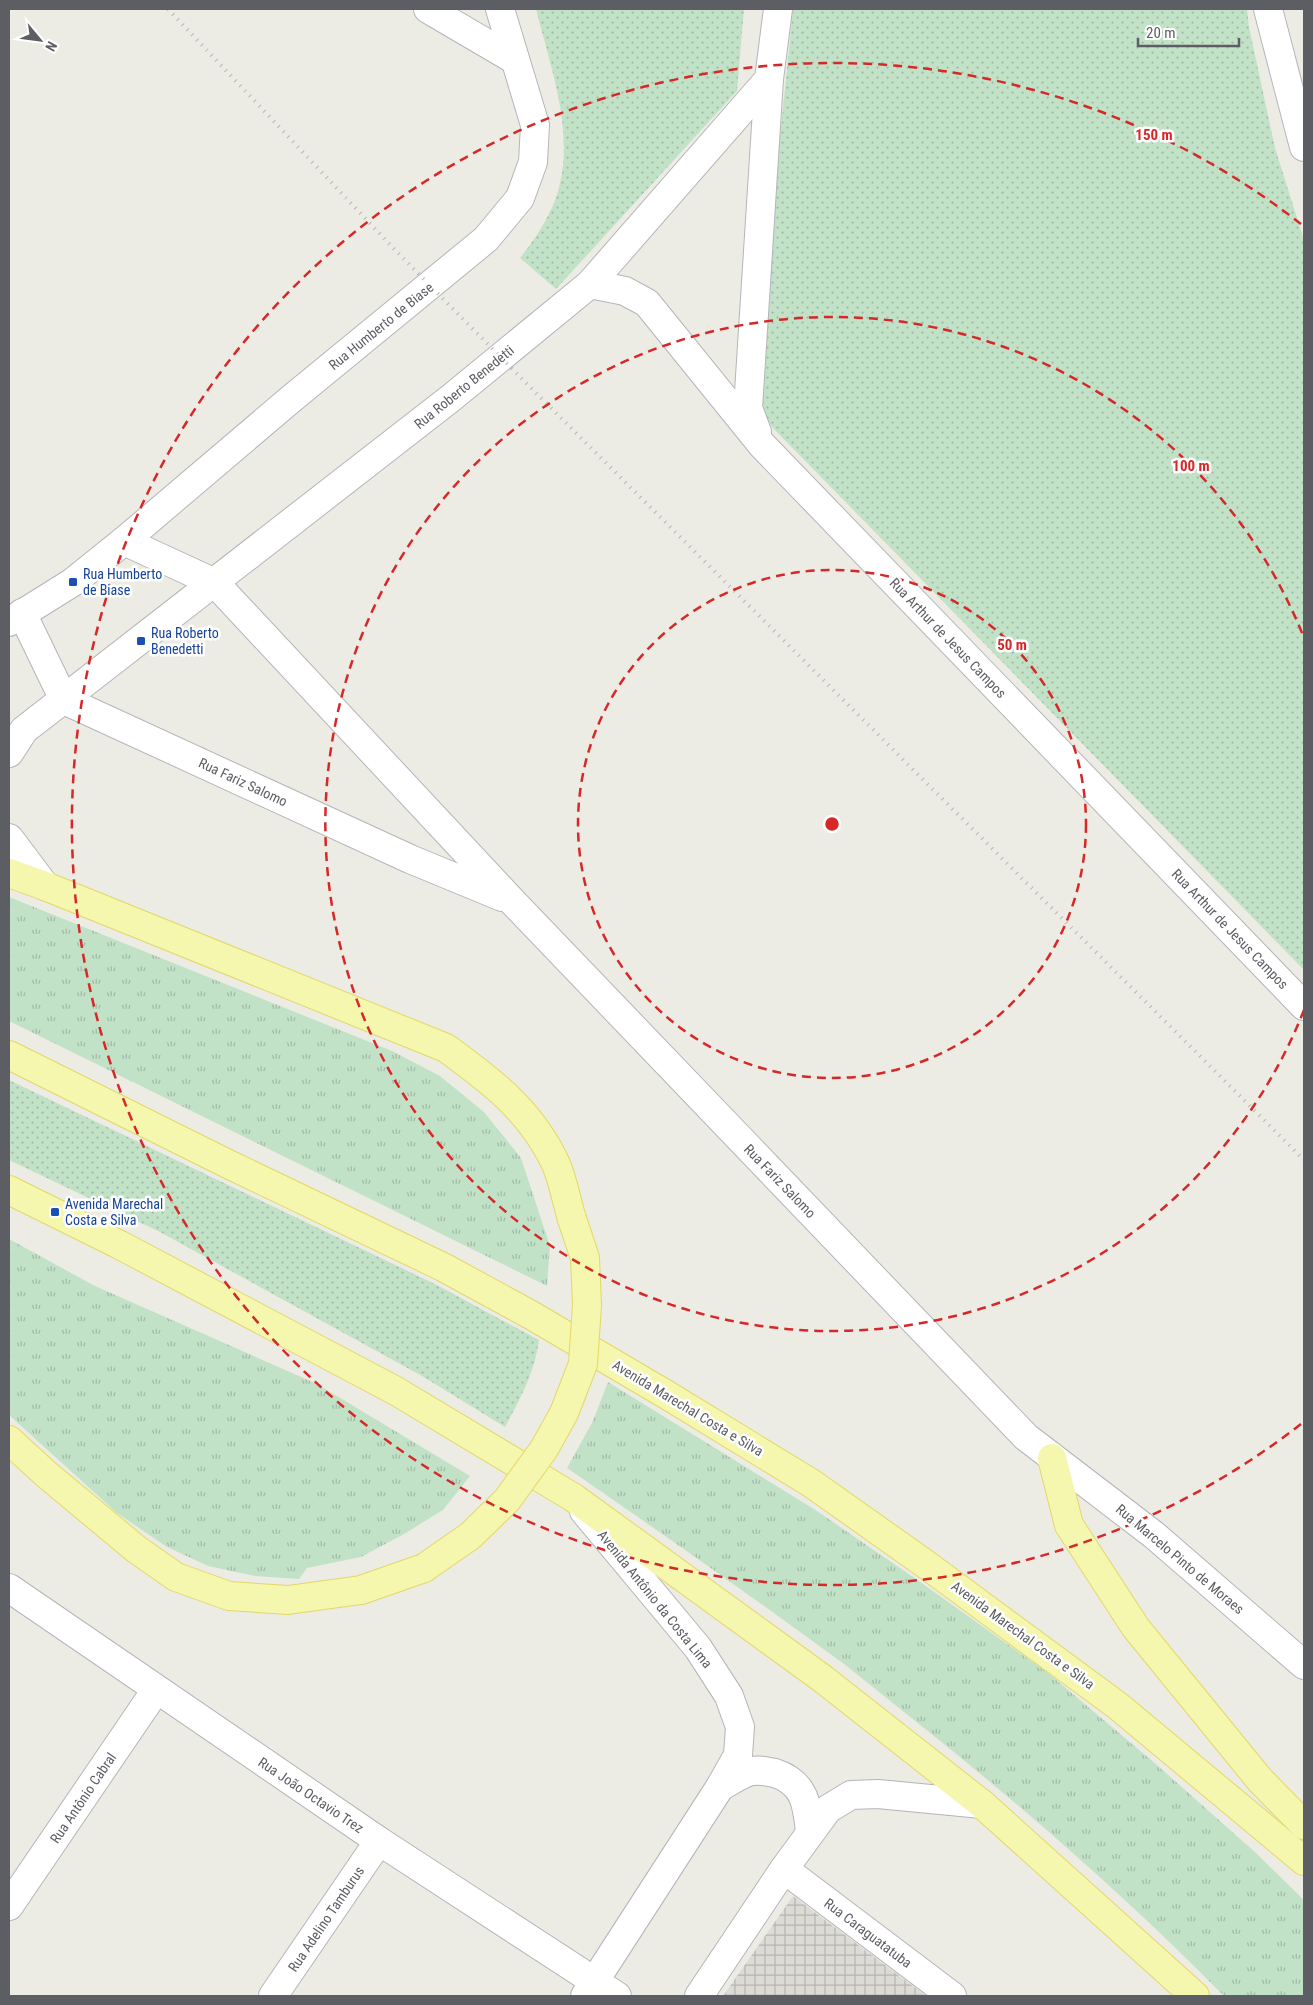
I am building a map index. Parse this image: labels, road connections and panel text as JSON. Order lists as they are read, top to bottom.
{
  "streets": {
    "main road": ["Avenida Marechal Costa e Silva"],
    "street": [
      "Rua Humberto de Biase",
      "Rua Roberto Benedetti",
      "Rua Arthur de Jesus Campos",
      "Rua Fariz Salomo",
      "Rua Marcelo Pinto de Moraes",
      "Avenida Antônio da Costa Lima",
      "Rua João Octavio Trez",
      "Rua Antônio Cabral",
      "Rua Adelino Tamburus",
      "Rua Caraguatatuba"
    ]
  },
  "crossings": [
    ["Rua Humberto de Biase", "Rua Fariz Salomo"],
    ["Rua Roberto Benedetti", "Rua Arthur de Jesus Campos"],
    ["Rua Roberto Benedetti", "Rua Fariz Salomo"],
    ["Rua Fariz Salomo", "Rua Marcelo Pinto de Moraes"],
    ["Avenida Antônio da Costa Lima", "Rua João Octavio Trez"],
    ["Rua João Octavio Trez", "Rua Antônio Cabral"],
    ["Rua João Octavio Trez", "Rua Adelino Tamburus"]
  ],
  "places": {
    "transit": ["Rua Humberto de Biase", "Rua Roberto Benedetti", "Avenida Marechal Costa e Silva"]
  },
  "scale_bar": "20 m",
  "north": "bottom right",
  "rings": ["150 m", "100 m", "50 m"]
}
